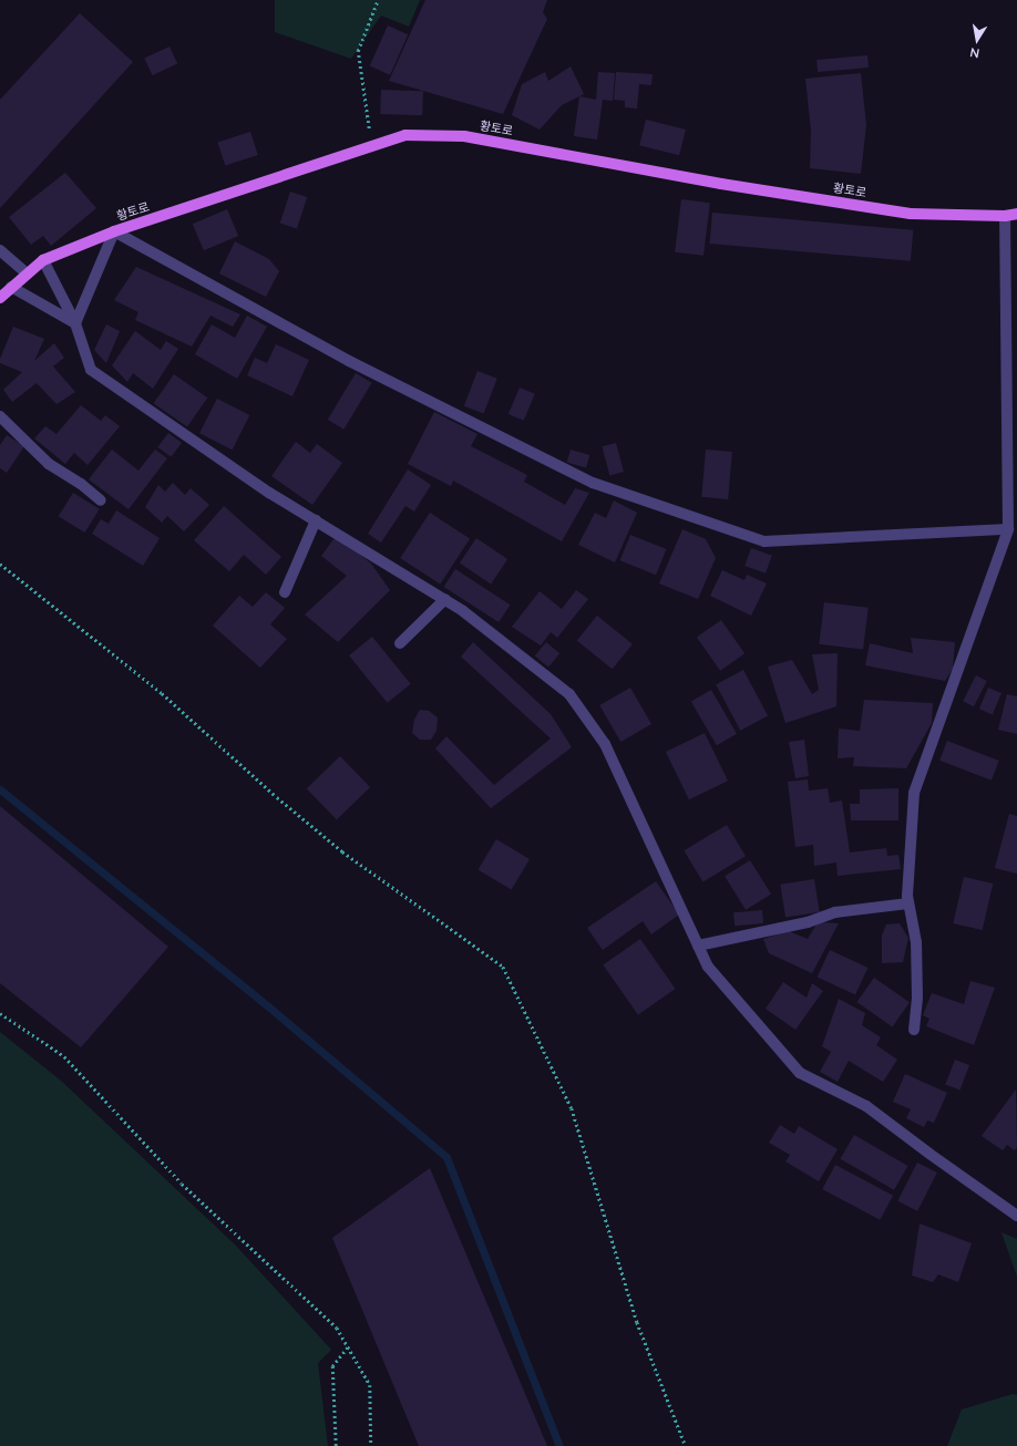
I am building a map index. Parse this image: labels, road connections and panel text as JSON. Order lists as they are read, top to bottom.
{
  "streets": {
    "main road": ["황토로"]
  },
  "north": "bottom"
}
